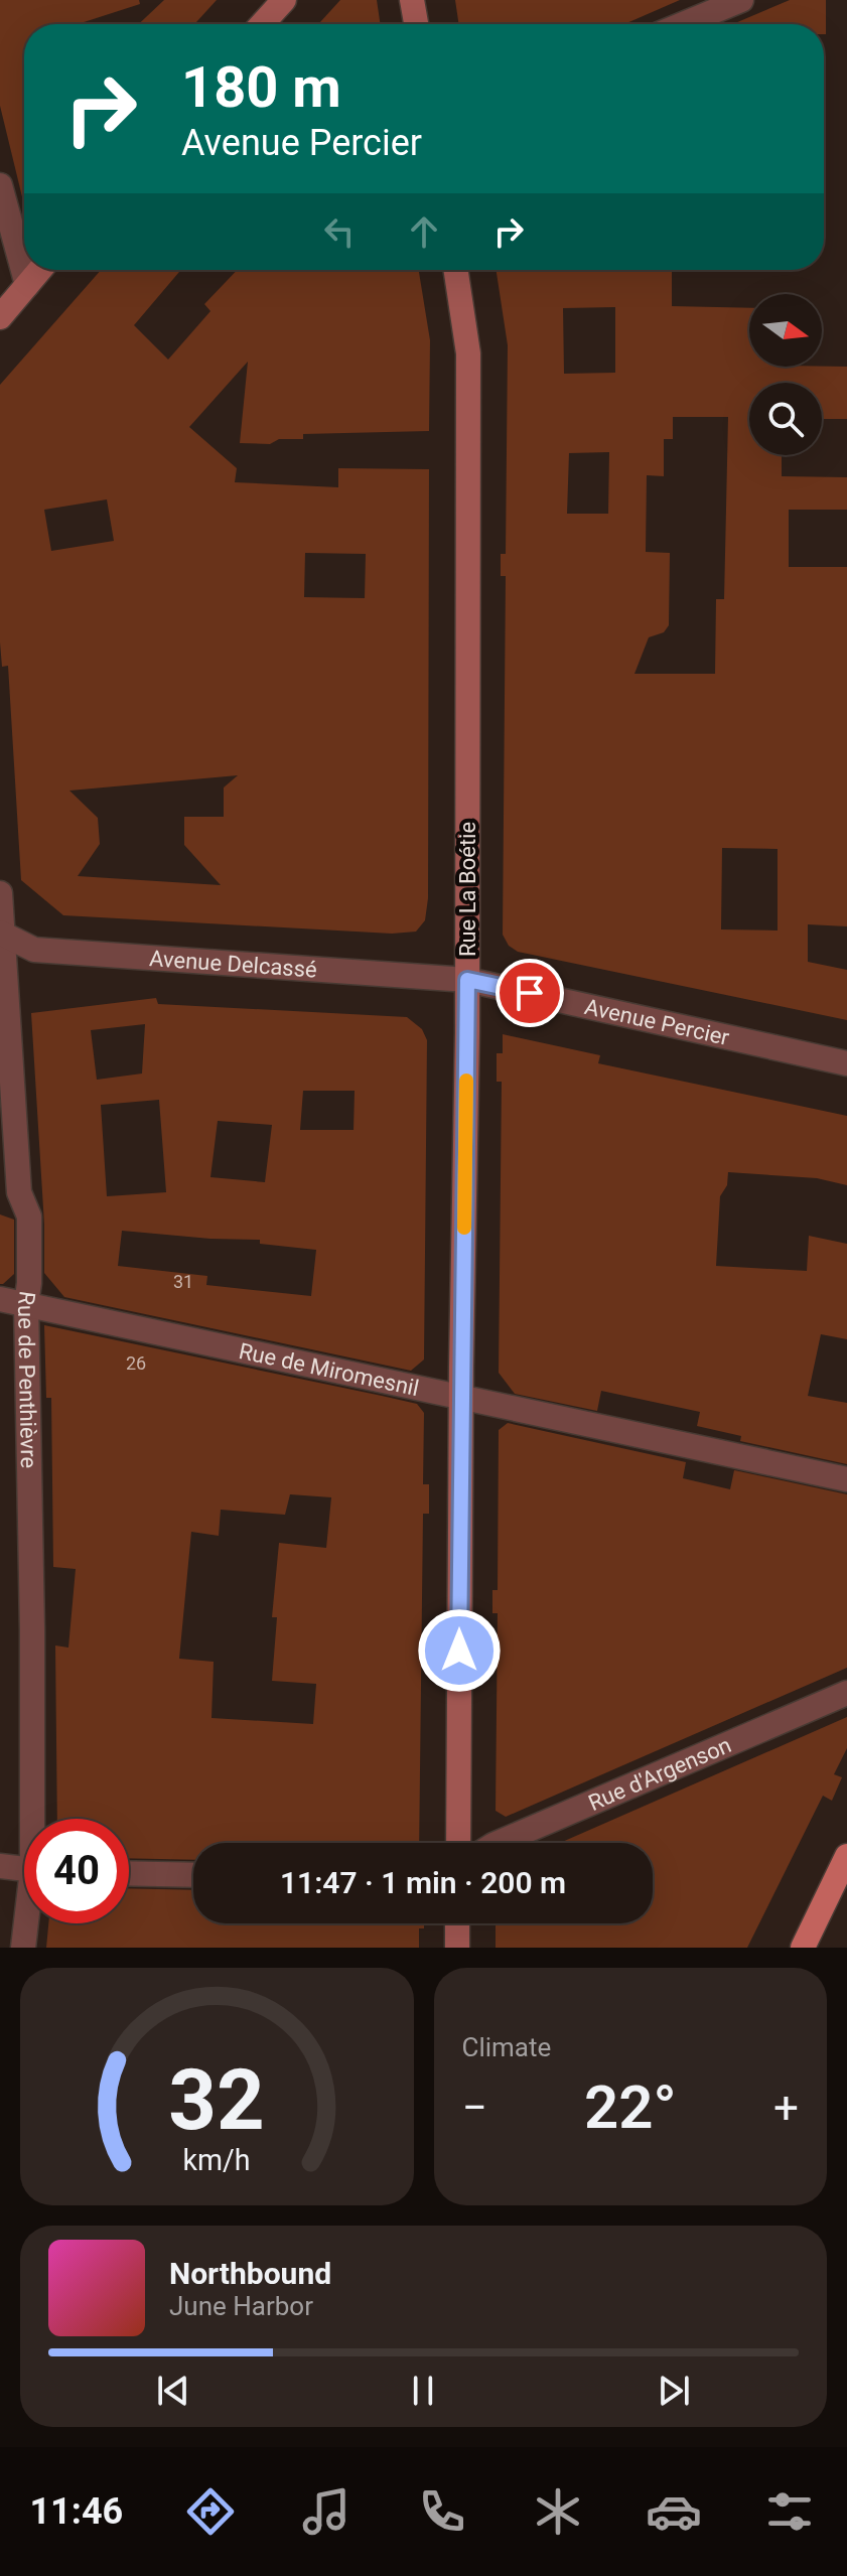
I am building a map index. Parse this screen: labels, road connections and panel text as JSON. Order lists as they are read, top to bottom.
{
  "streets": {
    "street": [
      "Rue La Boétie",
      "Avenue Delcassé",
      "Avenue Percier",
      "Rue de Miromesnil",
      "Rue de Penthièvre",
      "Rue d'Argenson"
    ]
  },
  "crossings": [
    ["Rue La Boétie", "Avenue Delcassé"],
    ["Rue La Boétie", "Avenue Percier"],
    ["Rue La Boétie", "Rue de Miromesnil"],
    ["Avenue Delcassé", "Avenue Percier"],
    ["Avenue Delcassé", "Rue de Penthièvre"],
    ["Rue de Miromesnil", "Rue de Penthièvre"]
  ],
  "house_numbers": ["31", "26"],
  "north": "right",
  "page": {
    "turn": ["180 m", "Avenue Percier"],
    "limit": "40",
    "trip": "11:47 · 1 min · 200 m",
    "tile": "Climate",
    "heat": ["−", "22°", "+"],
    "song": ["Northbound", "June Harbor"],
    "tabs": "11:46",
    "gauge": ["32", "km/h"]
  }
}
